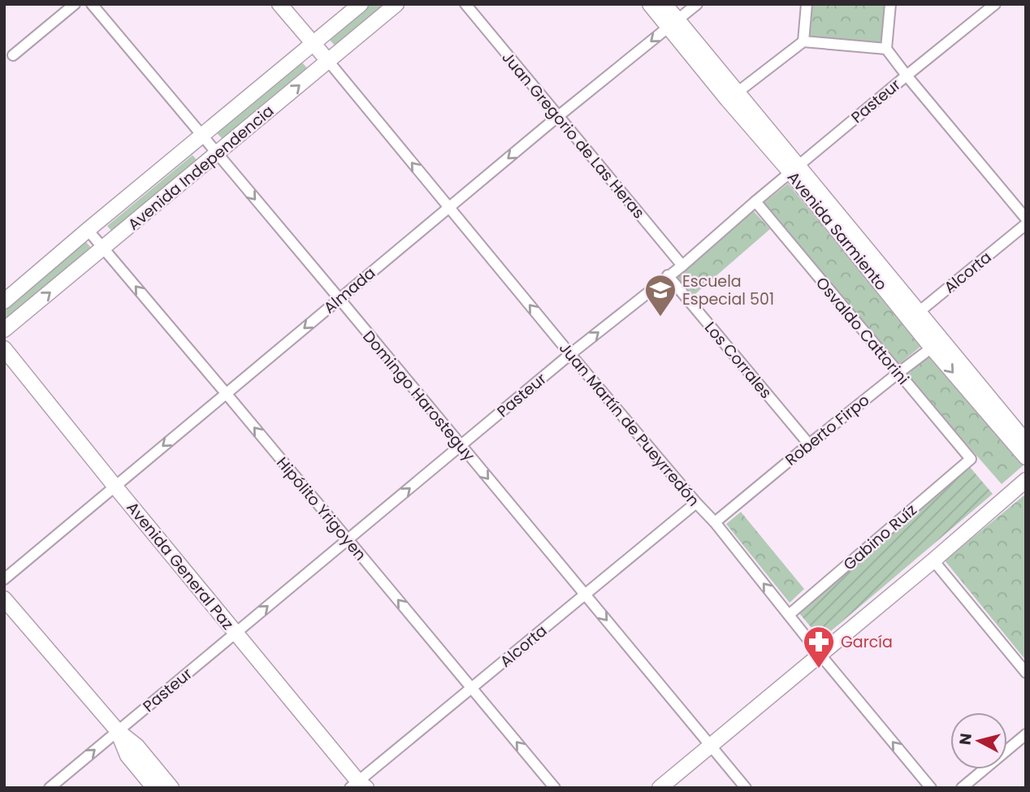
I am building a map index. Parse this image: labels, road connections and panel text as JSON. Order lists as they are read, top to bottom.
{
  "streets": {
    "main road": ["Avenida Independencia", "Avenida Sarmiento", "Avenida General Paz"],
    "street": [
      "Pasteur",
      "Juan Gregorio de Las Heras",
      "Alcorta",
      "Almada",
      "Osvaldo Cattorini",
      "Los Corrales",
      "Domingo Harosteguy",
      "Juan Martín de Pueyrredón",
      "Roberto Firpo",
      "Hipólito Yrigoyen",
      "Gabino Ruíz"
    ]
  },
  "crossings": [
    ["Pasteur", "Juan Gregorio de Las Heras"],
    ["Pasteur", "Avenida Sarmiento"],
    ["Pasteur", "Osvaldo Cattorini"],
    ["Pasteur", "Los Corrales"],
    ["Pasteur", "Domingo Harosteguy"],
    ["Pasteur", "Juan Martín de Pueyrredón"],
    ["Pasteur", "Hipólito Yrigoyen"],
    ["Pasteur", "Avenida General Paz"],
    ["Juan Gregorio de Las Heras", "Almada"],
    ["Avenida Independencia", "Domingo Harosteguy"],
    ["Avenida Independencia", "Juan Martín de Pueyrredón"],
    ["Avenida Independencia", "Hipólito Yrigoyen"],
    ["Avenida Sarmiento", "Alcorta"],
    ["Avenida Sarmiento", "Almada"],
    ["Avenida Sarmiento", "Roberto Firpo"],
    ["Alcorta", "Domingo Harosteguy"],
    ["Alcorta", "Juan Martín de Pueyrredón"],
    ["Alcorta", "Hipólito Yrigoyen"],
    ["Alcorta", "Avenida General Paz"],
    ["Almada", "Domingo Harosteguy"],
    ["Almada", "Juan Martín de Pueyrredón"],
    ["Almada", "Hipólito Yrigoyen"],
    ["Almada", "Avenida General Paz"],
    ["Osvaldo Cattorini", "Roberto Firpo"],
    ["Osvaldo Cattorini", "Gabino Ruíz"],
    ["Los Corrales", "Roberto Firpo"],
    ["Juan Martín de Pueyrredón", "Roberto Firpo"],
    ["Juan Martín de Pueyrredón", "Gabino Ruíz"]
  ],
  "one_way": [
    "Pasteur",
    "Almada",
    "Domingo Harosteguy",
    "Juan Martín de Pueyrredón",
    "Hipólito Yrigoyen"
  ],
  "places": {
    "school or university": ["Escuela Especial 501"],
    "pharmacy": ["García"]
  },
  "north": "left"
}
